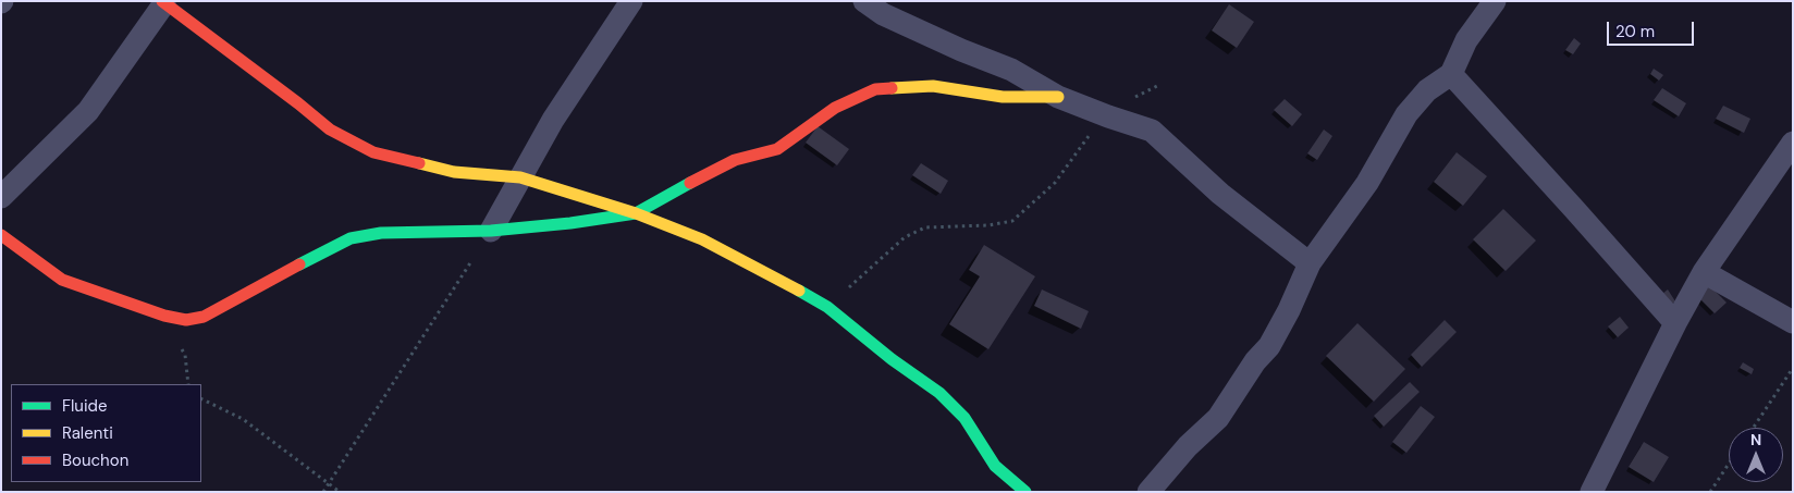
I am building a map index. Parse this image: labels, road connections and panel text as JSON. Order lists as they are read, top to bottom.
{
  "legend": ["Fluide", "Ralenti", "Bouchon"],
  "scale_bar": "20 m",
  "north": "top"
}
